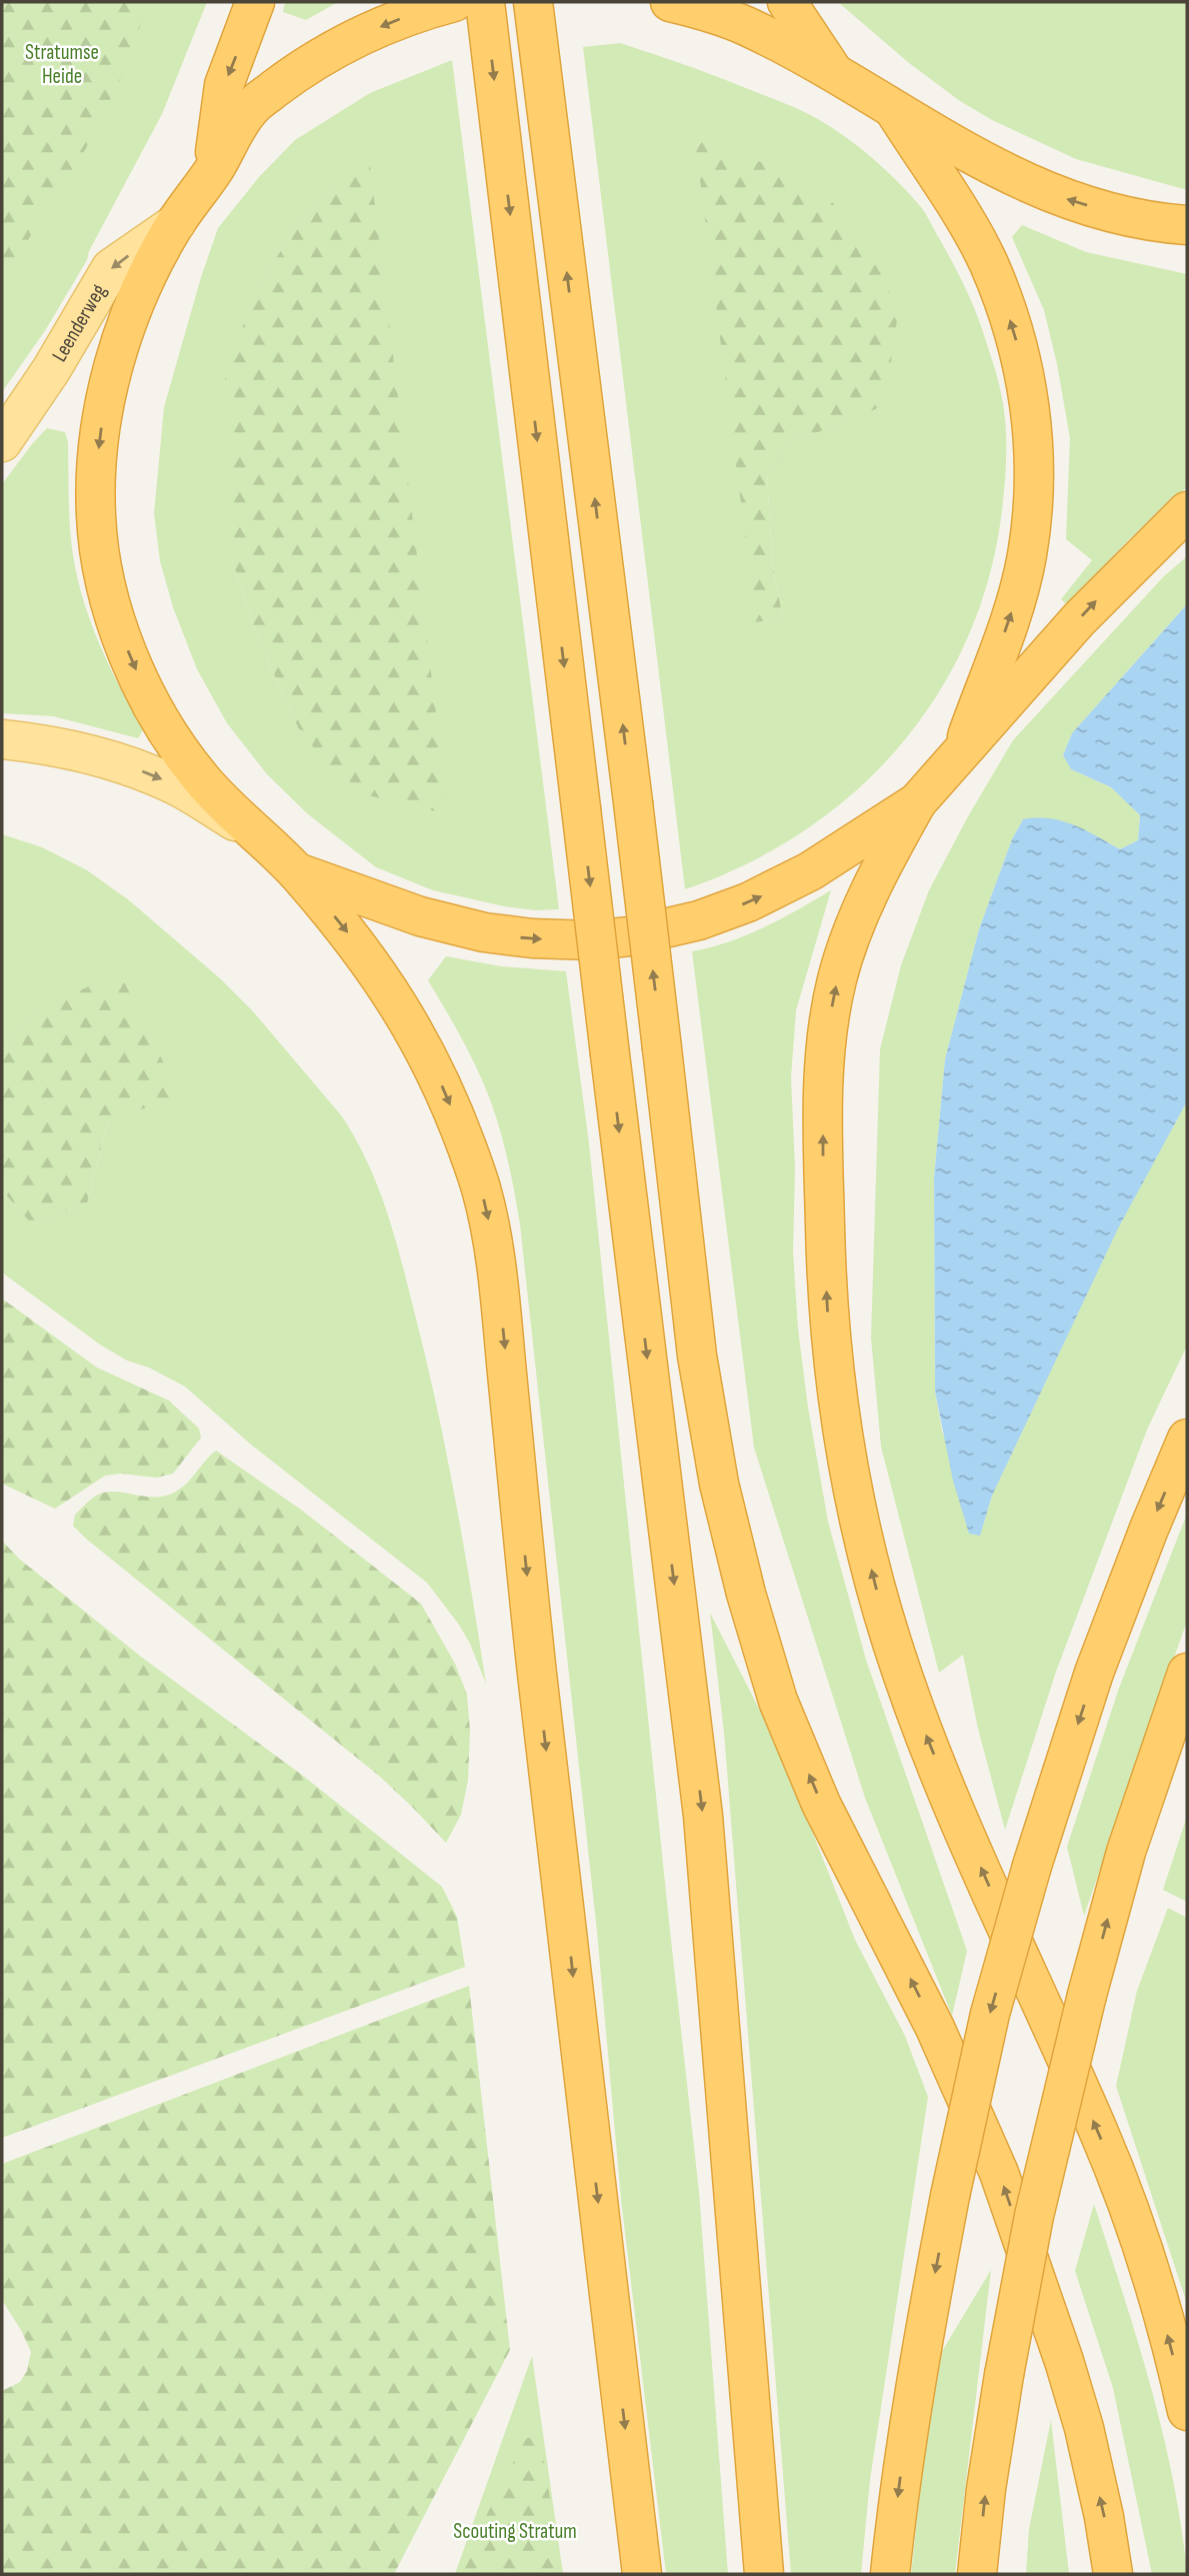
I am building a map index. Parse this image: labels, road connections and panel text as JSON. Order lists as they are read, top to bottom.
{
  "streets": {
    "main road": ["Leenderweg"]
  },
  "one_way": ["Leenderweg"],
  "parks": ["Stratumse Heide", "Scouting Stratum"]
}
